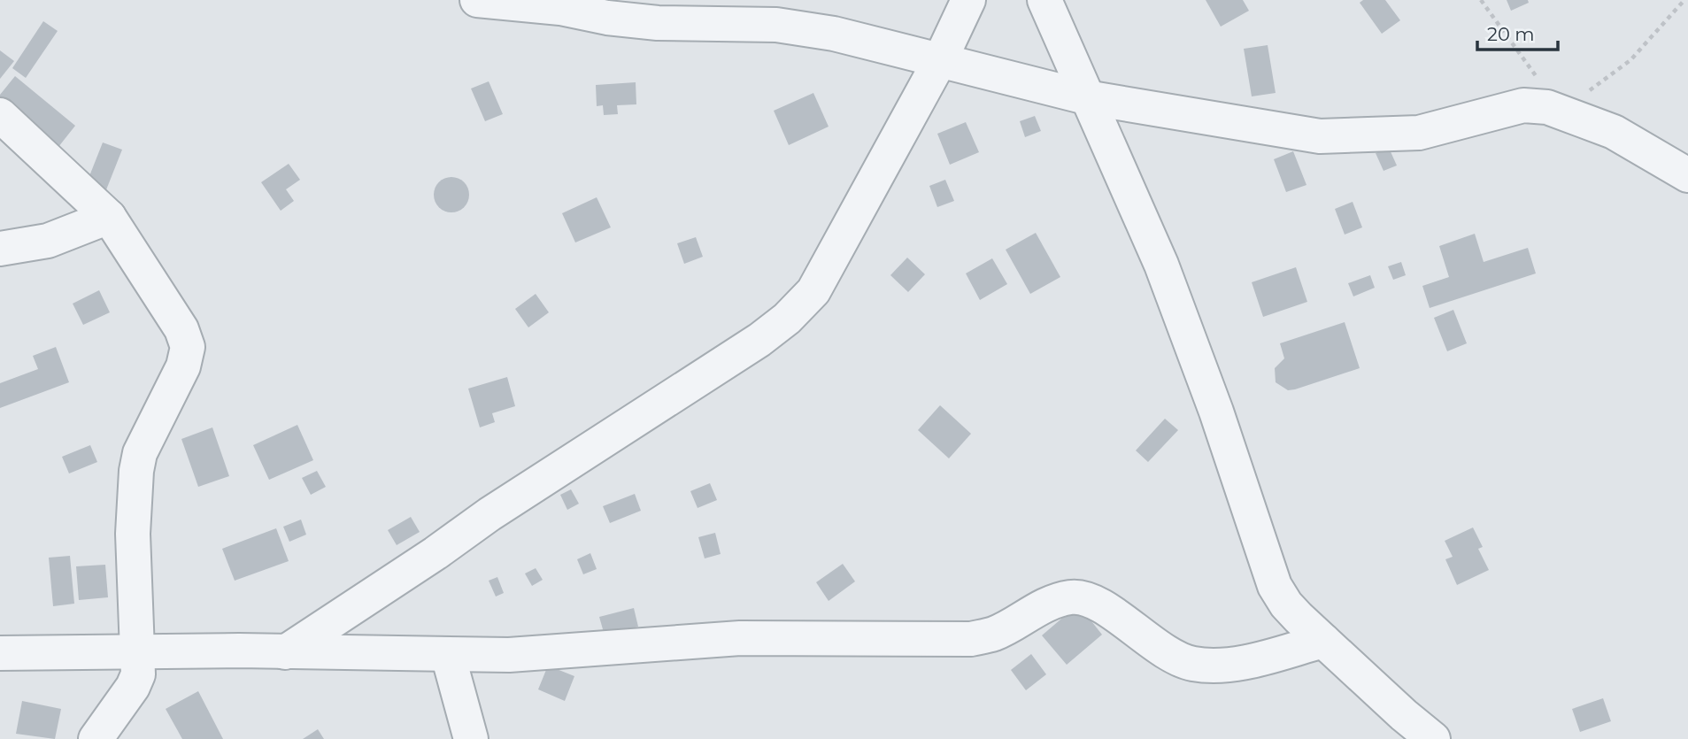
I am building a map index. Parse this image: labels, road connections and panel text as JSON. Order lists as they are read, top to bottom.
{
  "scale_bar": "20 m"
}
